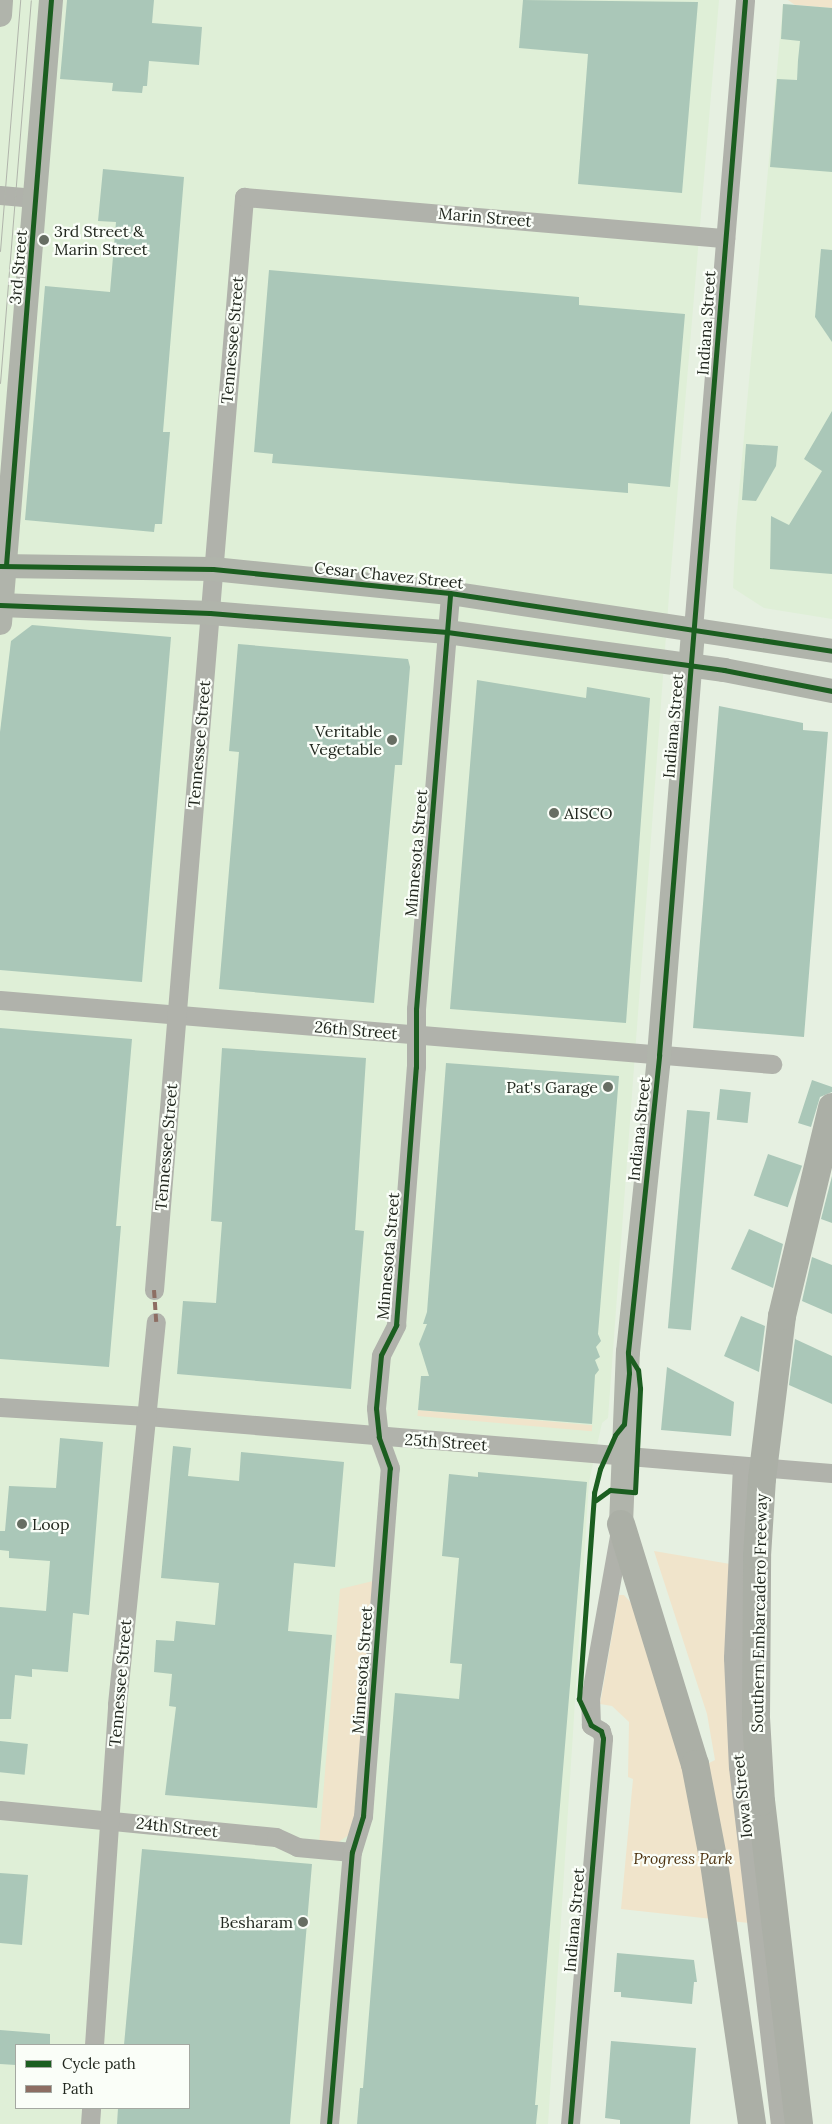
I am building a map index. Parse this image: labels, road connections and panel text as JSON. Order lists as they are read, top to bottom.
{
  "streets": {
    "highway": ["Southern Embarcadero Freeway"],
    "main road": ["3rd Street", "Indiana Street", "Cesar Chavez Street"],
    "street": [
      "Marin Street",
      "Tennessee Street",
      "Minnesota Street",
      "26th Street",
      "25th Street",
      "Iowa Street",
      "24th Street"
    ]
  },
  "crossings": [
    ["Marin Street", "Indiana Street"],
    ["Marin Street", "Tennessee Street"],
    ["3rd Street", "Cesar Chavez Street"],
    ["Indiana Street", "Cesar Chavez Street"],
    ["Indiana Street", "26th Street"],
    ["Indiana Street", "25th Street"],
    ["Tennessee Street", "Cesar Chavez Street"],
    ["Tennessee Street", "26th Street"],
    ["Tennessee Street", "25th Street"],
    ["Tennessee Street", "24th Street"],
    ["Cesar Chavez Street", "Minnesota Street"],
    ["Minnesota Street", "26th Street"],
    ["Minnesota Street", "25th Street"],
    ["Minnesota Street", "24th Street"],
    ["25th Street", "Iowa Street"]
  ],
  "parks": ["Progress Park"],
  "places": [
    "3rd Street & Marin Street",
    "Veritable Vegetable",
    "AISCO",
    "Pat's Garage",
    "Loop",
    "Besharam"
  ],
  "legend": ["Cycle path", "Path"]
}
